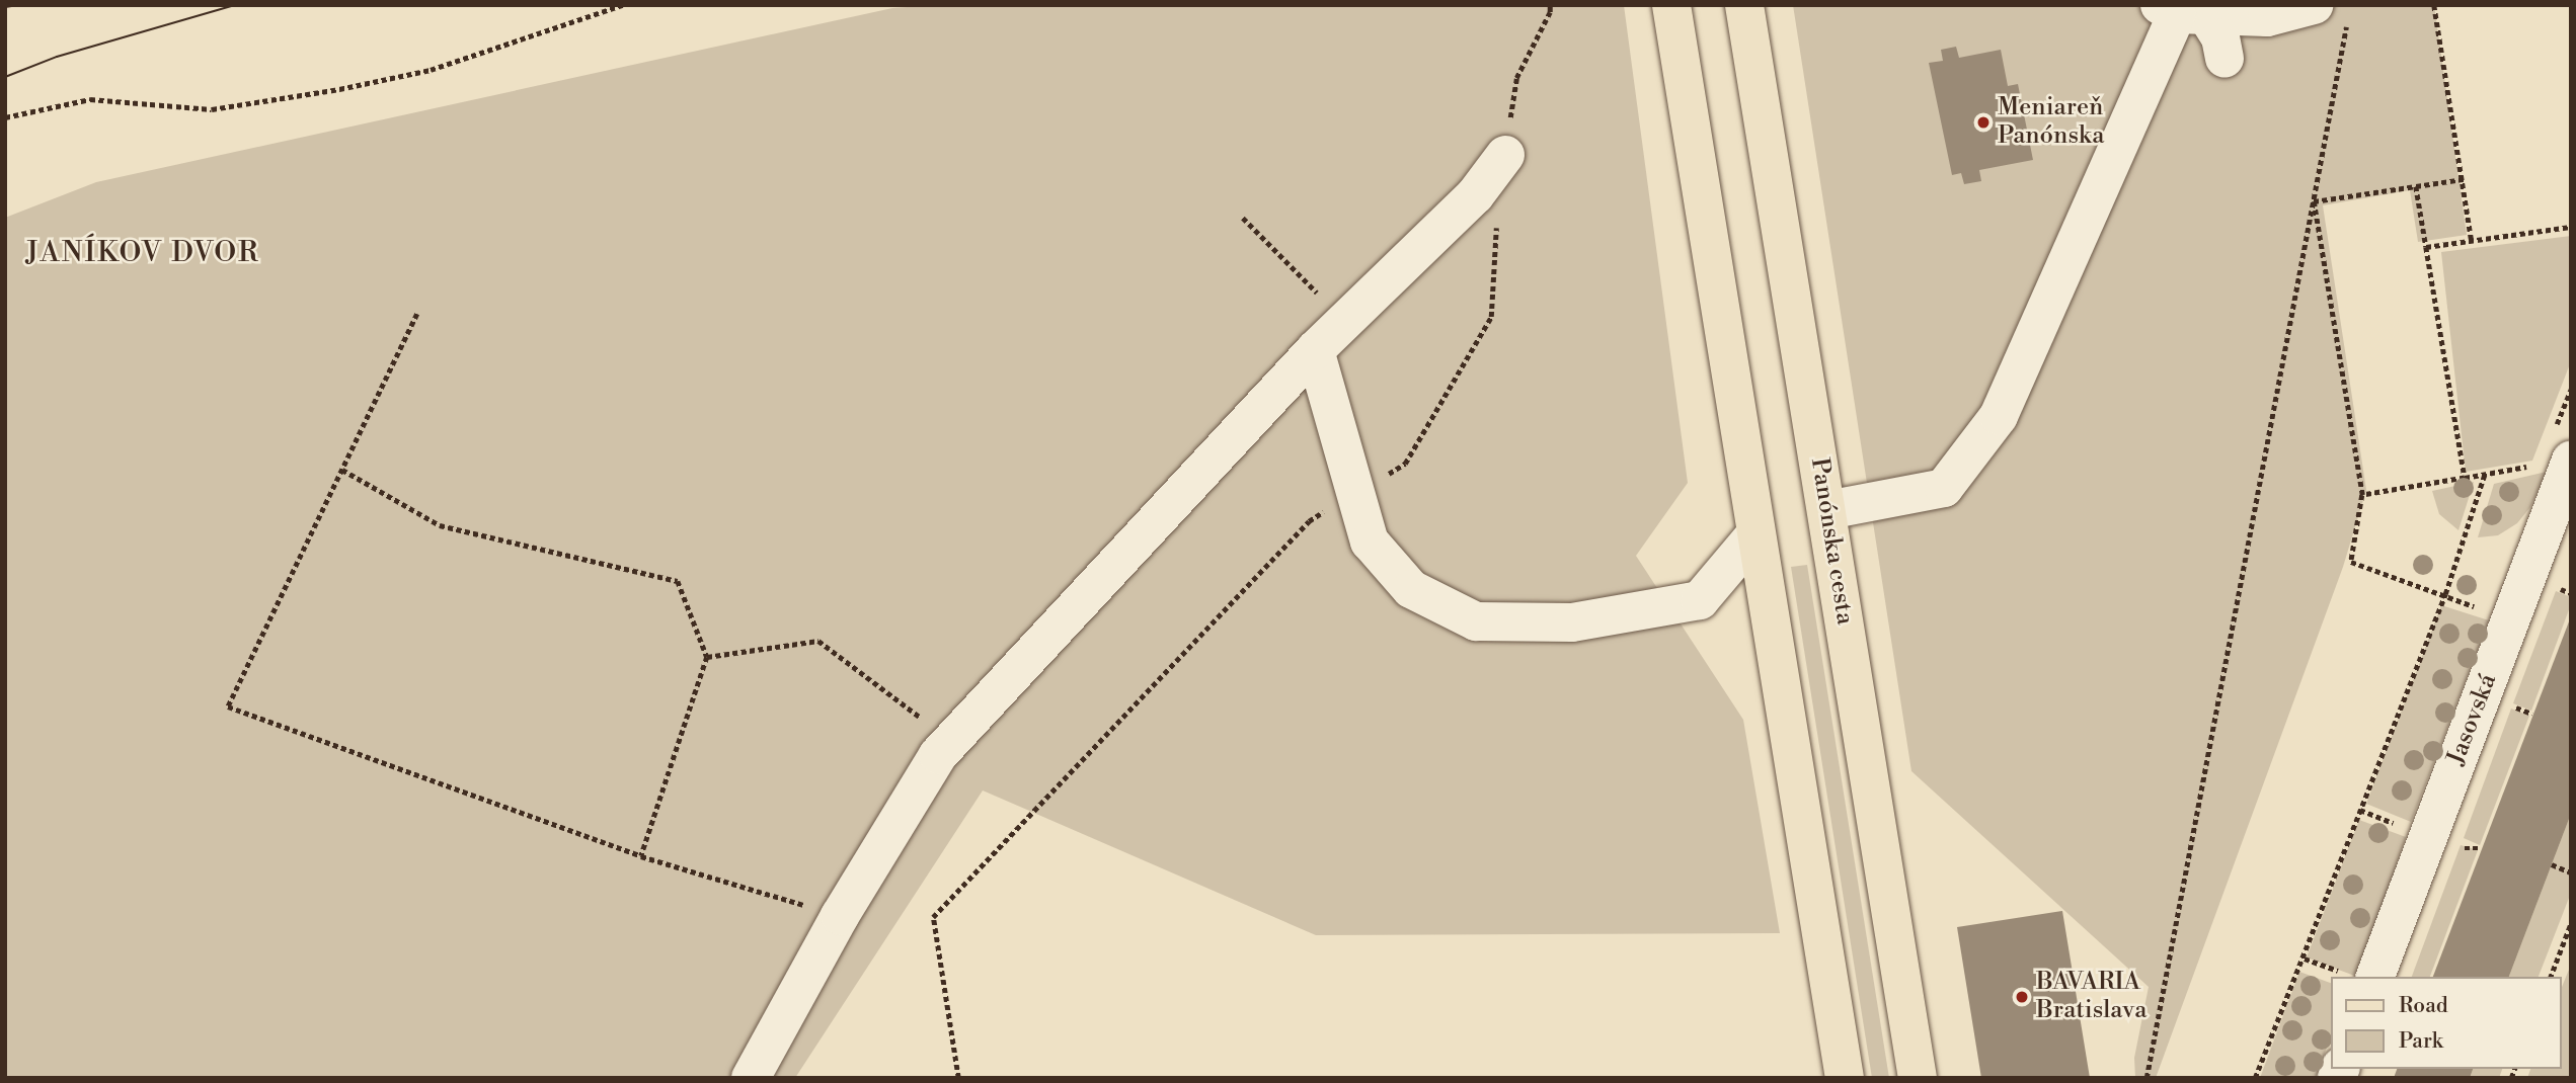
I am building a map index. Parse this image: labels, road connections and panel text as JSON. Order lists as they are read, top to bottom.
{
  "streets": {
    "main road": ["Panónska cesta"],
    "street": ["Jasovská"]
  },
  "districts": ["JANÍKOV DVOR"],
  "places": ["Meniareň Panónska", "BAVARIA Bratislava"],
  "legend": ["Road", "Park"]
}
